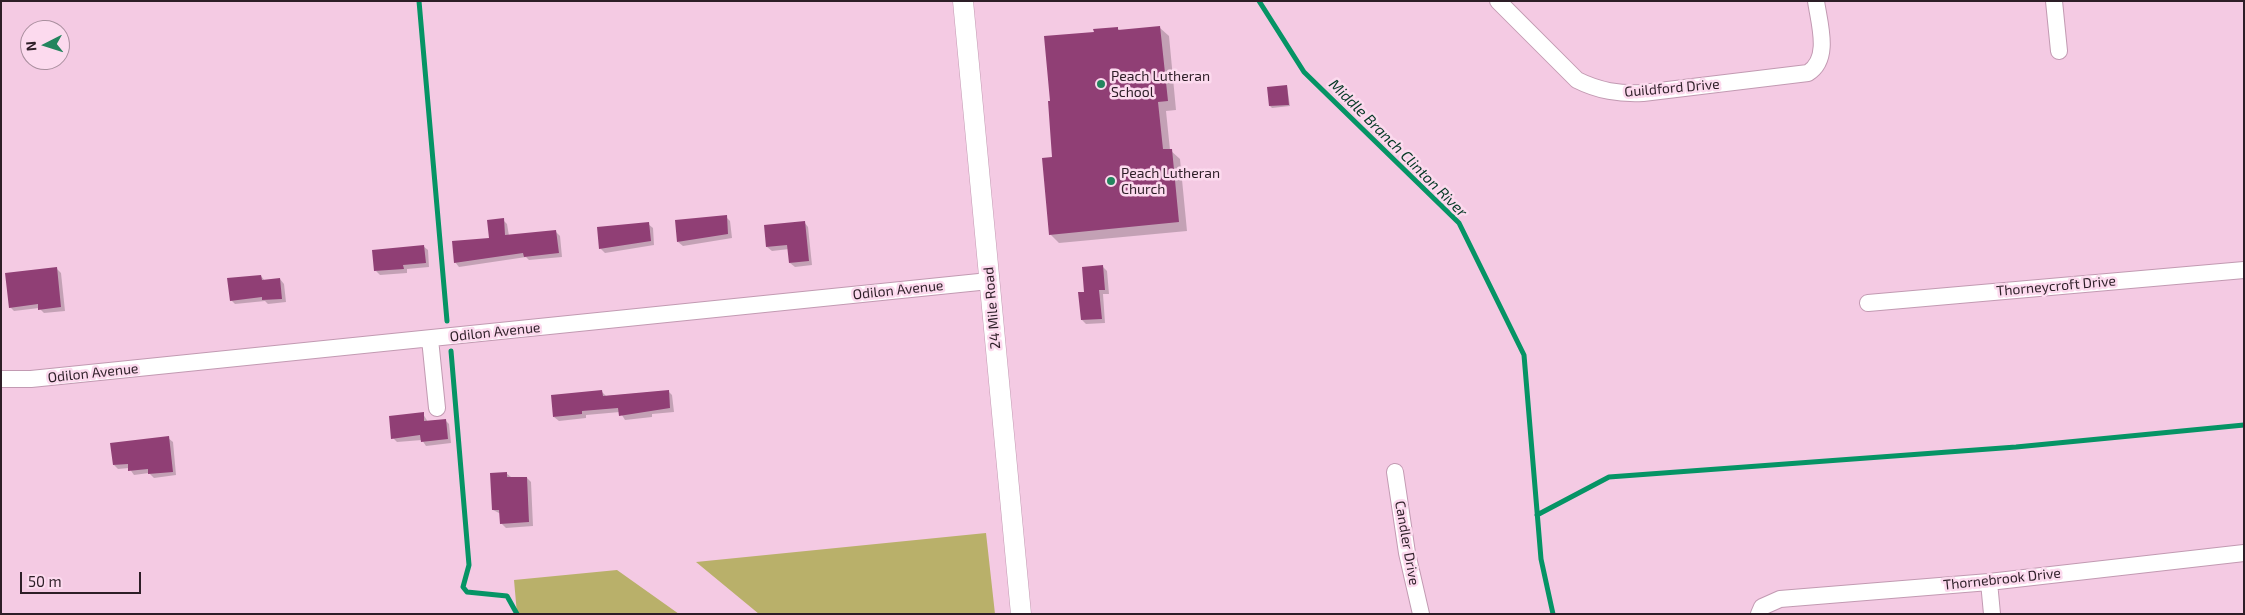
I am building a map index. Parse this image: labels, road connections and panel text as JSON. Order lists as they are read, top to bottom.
{
  "streets": {
    "street": [
      "Guildford Drive",
      "Thorneycroft Drive",
      "Odilon Avenue",
      "24 Mile Road",
      "Candler Drive",
      "Thornebrook Drive"
    ]
  },
  "crossings": [
    ["Odilon Avenue", "24 Mile Road"]
  ],
  "water": ["Middle Branch Clinton River"],
  "places": ["Peach Lutheran School", "Peach Lutheran Church"],
  "scale_bar": "50 m",
  "north": "left"
}
